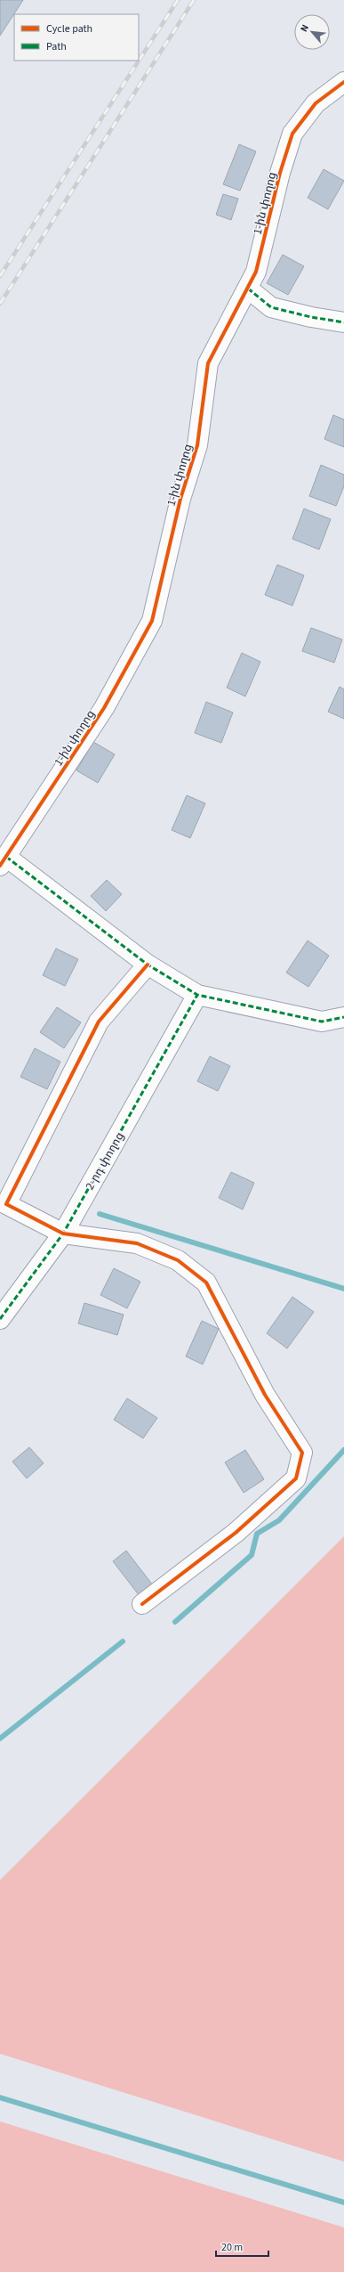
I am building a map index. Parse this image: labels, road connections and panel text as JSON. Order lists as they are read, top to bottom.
{
  "streets": {
    "street": ["1-ին փողոց", "2-րդ փողոց"]
  },
  "legend": ["Cycle path", "Path"],
  "scale_bar": "20 m",
  "north": "top left"
}
